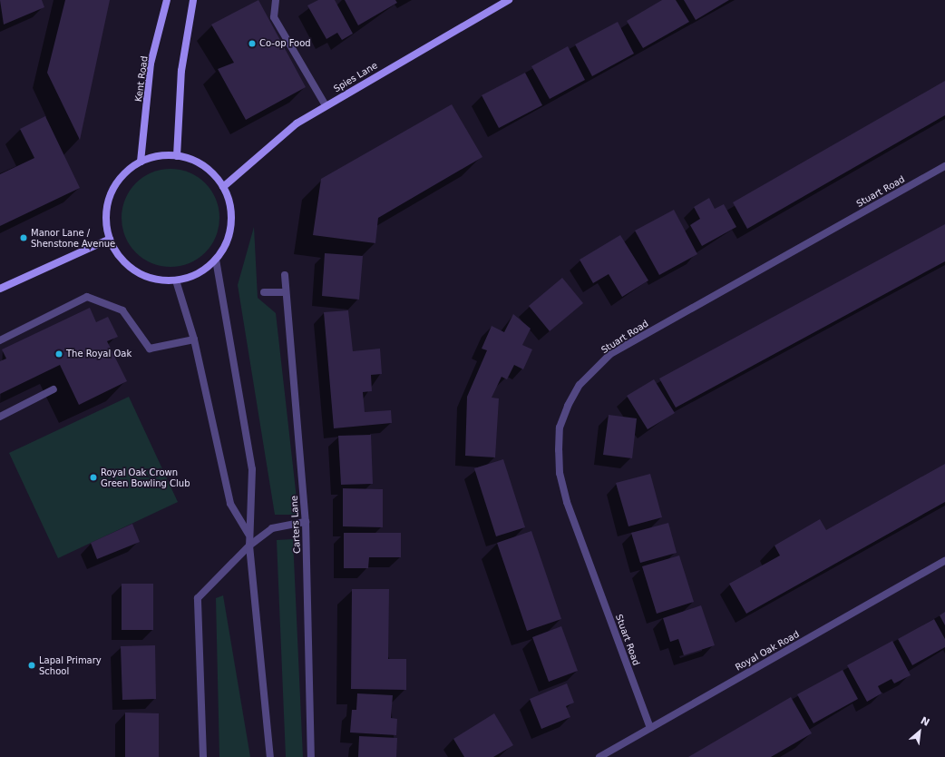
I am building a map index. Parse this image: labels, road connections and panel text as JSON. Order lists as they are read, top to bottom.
{
  "streets": {
    "main road": ["Spies Lane", "Kent Road"],
    "street": ["Stuart Road", "Carters Lane", "Royal Oak Road"]
  },
  "crossings": [
    ["Spies Lane", "Kent Road"],
    ["Stuart Road", "Royal Oak Road"]
  ],
  "places": [
    "Co-op Food",
    "Manor Lane / Shenstone Avenue",
    "The Royal Oak",
    "Royal Oak Crown Green Bowling Club",
    "Lapal Primary School"
  ],
  "north": "top right"
}
